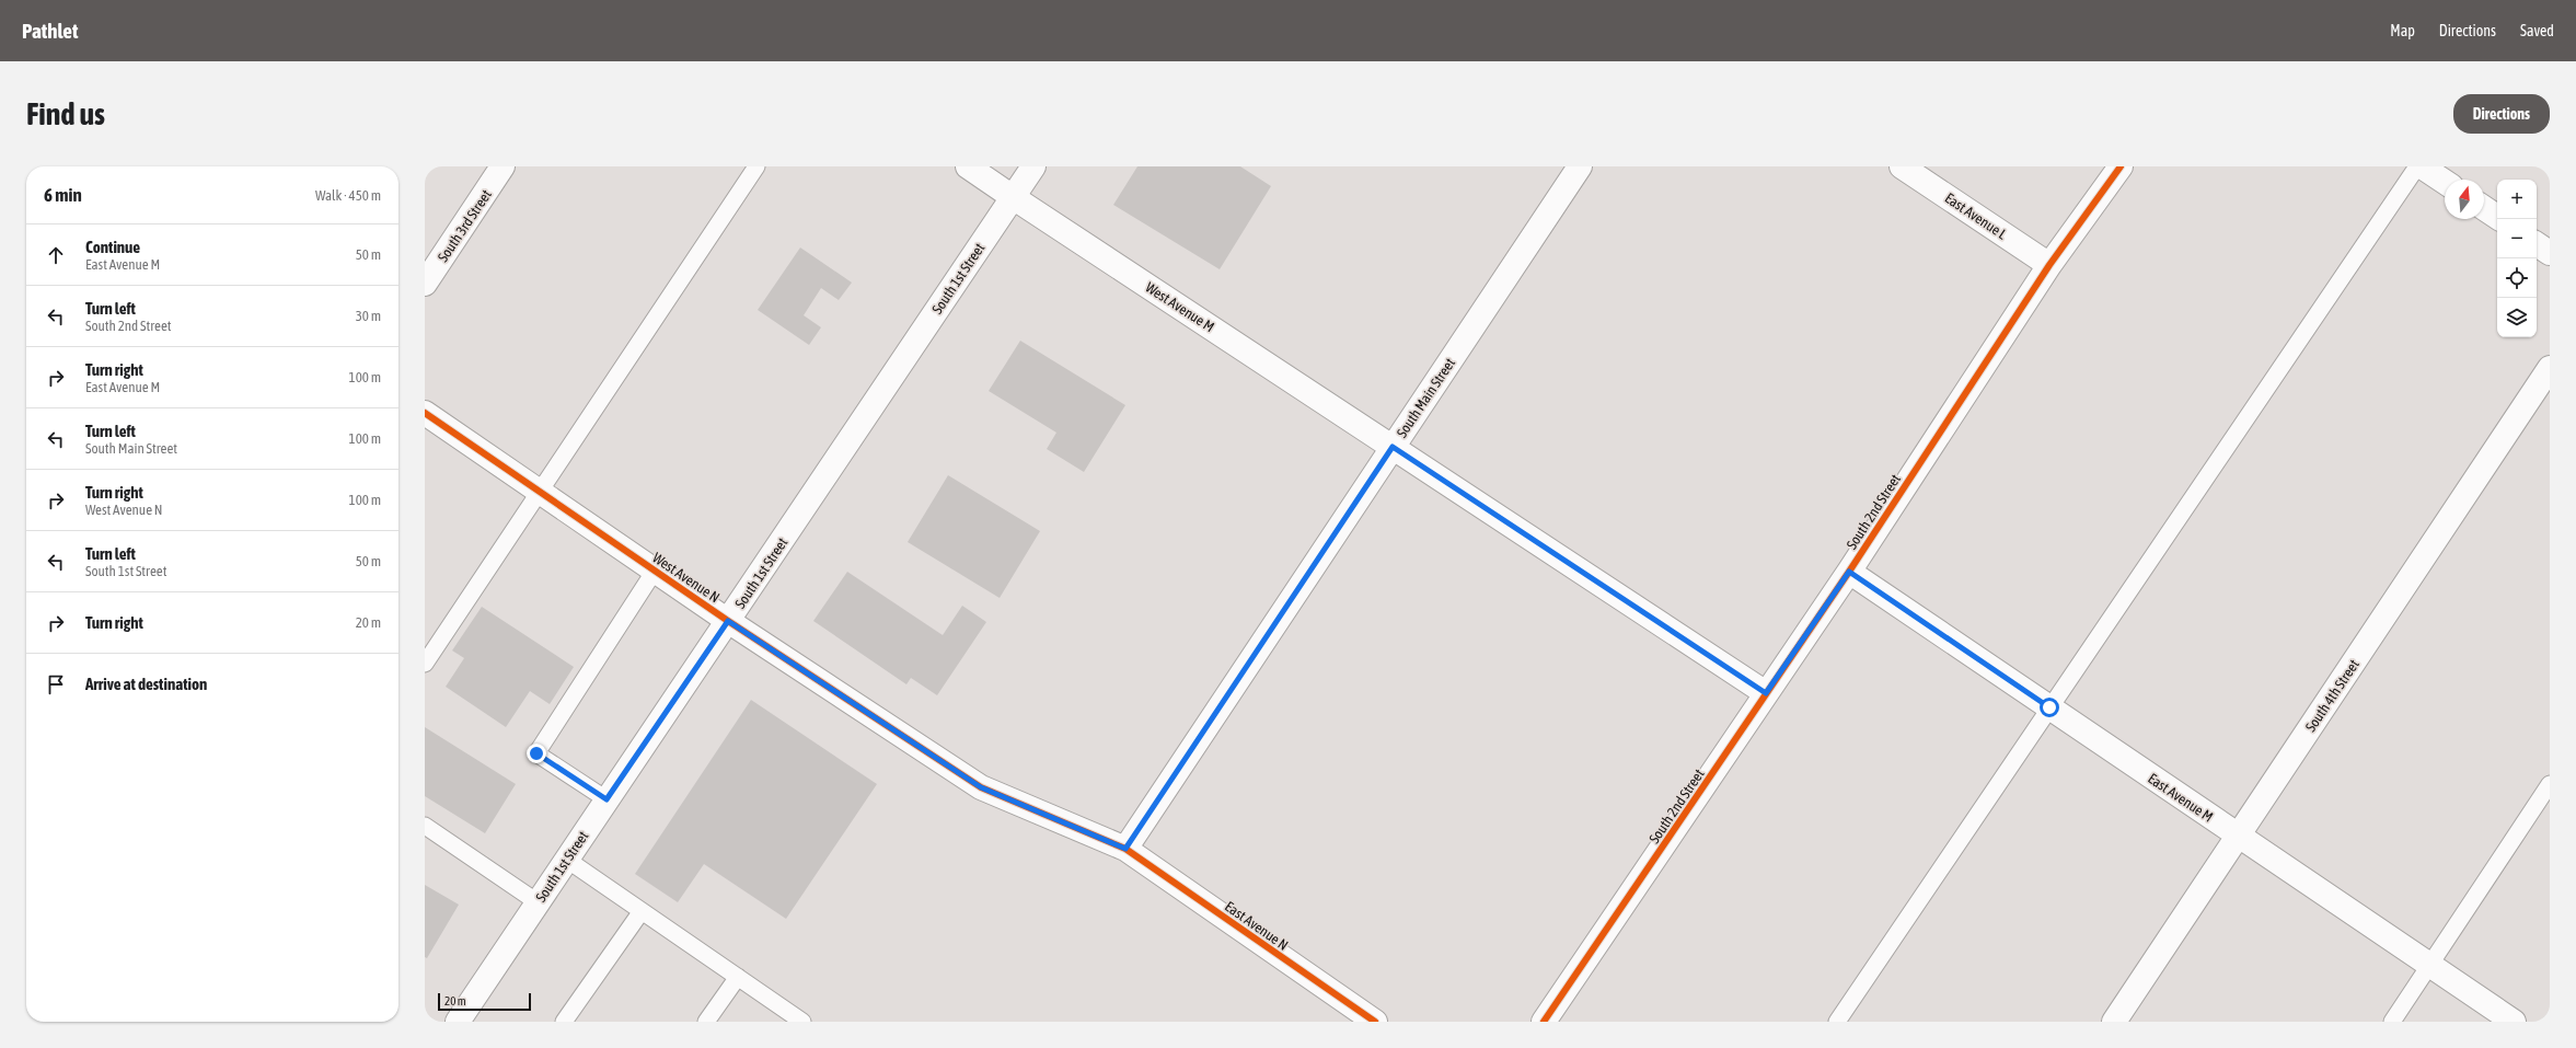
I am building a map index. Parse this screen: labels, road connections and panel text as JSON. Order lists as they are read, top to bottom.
{
  "streets": {
    "street": [
      "East Avenue L",
      "South 3rd Street",
      "South 1st Street",
      "West Avenue M",
      "South Main Street",
      "South 2nd Street",
      "West Avenue N",
      "South 4th Street",
      "East Avenue M",
      "East Avenue N"
    ]
  },
  "crossings": [
    ["East Avenue L", "South 2nd Street"],
    ["South 1st Street", "West Avenue M"],
    ["South 1st Street", "West Avenue N"],
    ["West Avenue M", "South Main Street"],
    ["South Main Street", "West Avenue N"],
    ["South Main Street", "East Avenue N"],
    ["South 2nd Street", "East Avenue M"],
    ["West Avenue N", "East Avenue N"],
    ["South 4th Street", "East Avenue M"]
  ],
  "scale_bar": "20 m",
  "north": "top",
  "page": {
    "header": "Pathlet",
    "nav": ["Map", "Directions", "Saved"],
    "buttons": "Directions",
    "title": "Find us",
    "heading": ["6 min", "Walk · 450 m"],
    "map_buttons": ["+", "−"],
    "list": [
      ["Continue", "East Avenue M", "50 m"],
      ["Turn left", "South 2nd Street", "30 m"],
      ["Turn right", "East Avenue M", "100 m"],
      ["Turn left", "South Main Street", "100 m"],
      ["Turn right", "West Avenue N", "100 m"],
      ["Turn left", "South 1st Street", "50 m"],
      ["Turn right", "20 m"],
      "Arrive at destination"
    ],
    "scale": "20 m"
  }
}
